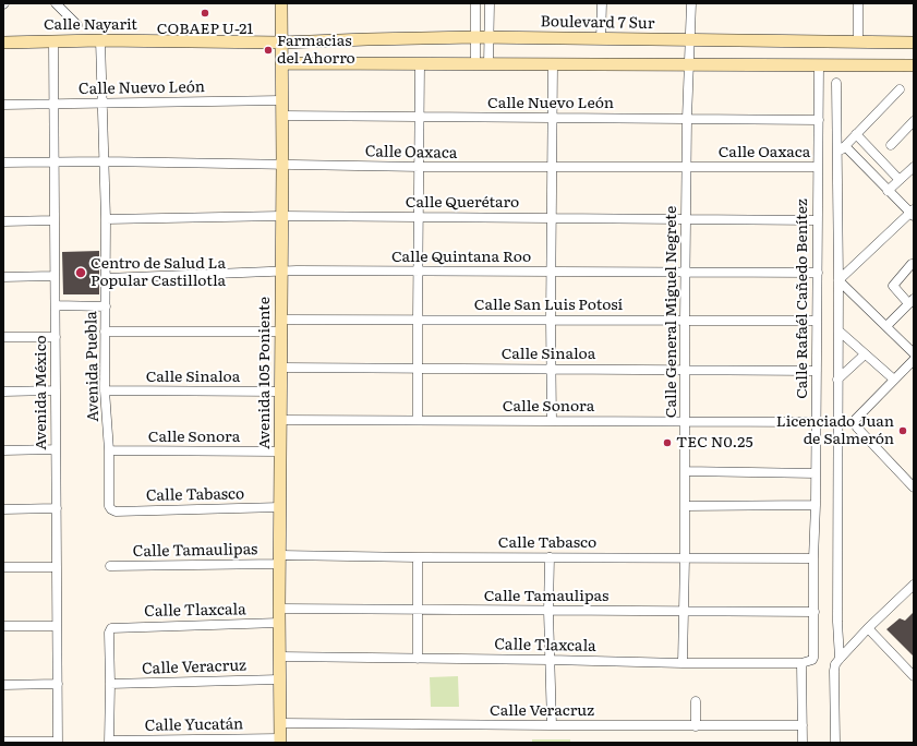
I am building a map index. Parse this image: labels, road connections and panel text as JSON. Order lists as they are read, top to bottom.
{
  "streets": {
    "street": [
      "Boulevard 7 Sur",
      "Calle Nayarit",
      "Calle Nuevo León",
      "Calle Oaxaca",
      "Calle Querétaro",
      "Calle Quintana Roo",
      "Calle Rafaél Cañedo Benítez",
      "Calle San Luis Potosí",
      "Calle General Miguel Negrete",
      "Calle Sinaloa",
      "Avenida Puebla",
      "Avenida 105 Poniente",
      "Avenida México",
      "Calle Sonora",
      "Calle Tabasco",
      "Calle Tamaulipas",
      "Calle Tlaxcala",
      "Calle Veracruz",
      "Calle Yucatán"
    ]
  },
  "crossings": [
    ["Boulevard 7 Sur", "Calle Nayarit"],
    ["Boulevard 7 Sur", "Calle General Miguel Negrete"],
    ["Boulevard 7 Sur", "Avenida 105 Poniente"],
    ["Calle Nayarit", "Avenida Puebla"],
    ["Calle Nayarit", "Avenida 105 Poniente"],
    ["Calle Nayarit", "Avenida México"],
    ["Calle Nuevo León", "Calle Rafaél Cañedo Benítez"],
    ["Calle Nuevo León", "Calle General Miguel Negrete"],
    ["Calle Nuevo León", "Avenida Puebla"],
    ["Calle Nuevo León", "Avenida 105 Poniente"],
    ["Calle Nuevo León", "Avenida México"],
    ["Calle Oaxaca", "Calle Rafaél Cañedo Benítez"],
    ["Calle Oaxaca", "Calle General Miguel Negrete"],
    ["Calle Oaxaca", "Avenida Puebla"],
    ["Calle Oaxaca", "Avenida 105 Poniente"],
    ["Calle Oaxaca", "Avenida México"],
    ["Calle Querétaro", "Calle Rafaél Cañedo Benítez"],
    ["Calle Querétaro", "Calle General Miguel Negrete"],
    ["Calle Querétaro", "Avenida Puebla"],
    ["Calle Querétaro", "Avenida 105 Poniente"],
    ["Calle Quintana Roo", "Calle Rafaél Cañedo Benítez"],
    ["Calle Quintana Roo", "Calle General Miguel Negrete"],
    ["Calle Quintana Roo", "Avenida Puebla"],
    ["Calle Quintana Roo", "Avenida 105 Poniente"],
    ["Calle Rafaél Cañedo Benítez", "Calle San Luis Potosí"],
    ["Calle Rafaél Cañedo Benítez", "Calle Sinaloa"],
    ["Calle Rafaél Cañedo Benítez", "Calle Sonora"],
    ["Calle Rafaél Cañedo Benítez", "Calle Tabasco"],
    ["Calle Rafaél Cañedo Benítez", "Calle Tamaulipas"],
    ["Calle Rafaél Cañedo Benítez", "Calle Tlaxcala"],
    ["Calle Rafaél Cañedo Benítez", "Calle Veracruz"],
    ["Calle San Luis Potosí", "Calle General Miguel Negrete"],
    ["Calle San Luis Potosí", "Avenida 105 Poniente"],
    ["Calle General Miguel Negrete", "Calle Sinaloa"],
    ["Calle General Miguel Negrete", "Calle Sonora"],
    ["Calle General Miguel Negrete", "Calle Tabasco"],
    ["Calle General Miguel Negrete", "Calle Tamaulipas"],
    ["Calle General Miguel Negrete", "Calle Tlaxcala"],
    ["Calle Sinaloa", "Avenida Puebla"],
    ["Calle Sinaloa", "Avenida 105 Poniente"],
    ["Avenida Puebla", "Calle Sonora"],
    ["Avenida Puebla", "Calle Tabasco"],
    ["Avenida 105 Poniente", "Calle Sonora"],
    ["Avenida 105 Poniente", "Calle Tabasco"],
    ["Avenida 105 Poniente", "Calle Tamaulipas"],
    ["Avenida 105 Poniente", "Calle Tlaxcala"],
    ["Avenida 105 Poniente", "Calle Veracruz"],
    ["Avenida 105 Poniente", "Calle Yucatán"],
    ["Calle Tabasco", "Calle Tamaulipas"],
    ["Calle Tlaxcala", "Calle Veracruz"]
  ],
  "places": [
    "COBAEP U-21",
    "Farmacias del Ahorro",
    "Centro de Salud La Popular Castillotla",
    "Licenciado Juan de Salmerón",
    "TEC N0.25"
  ]
}
